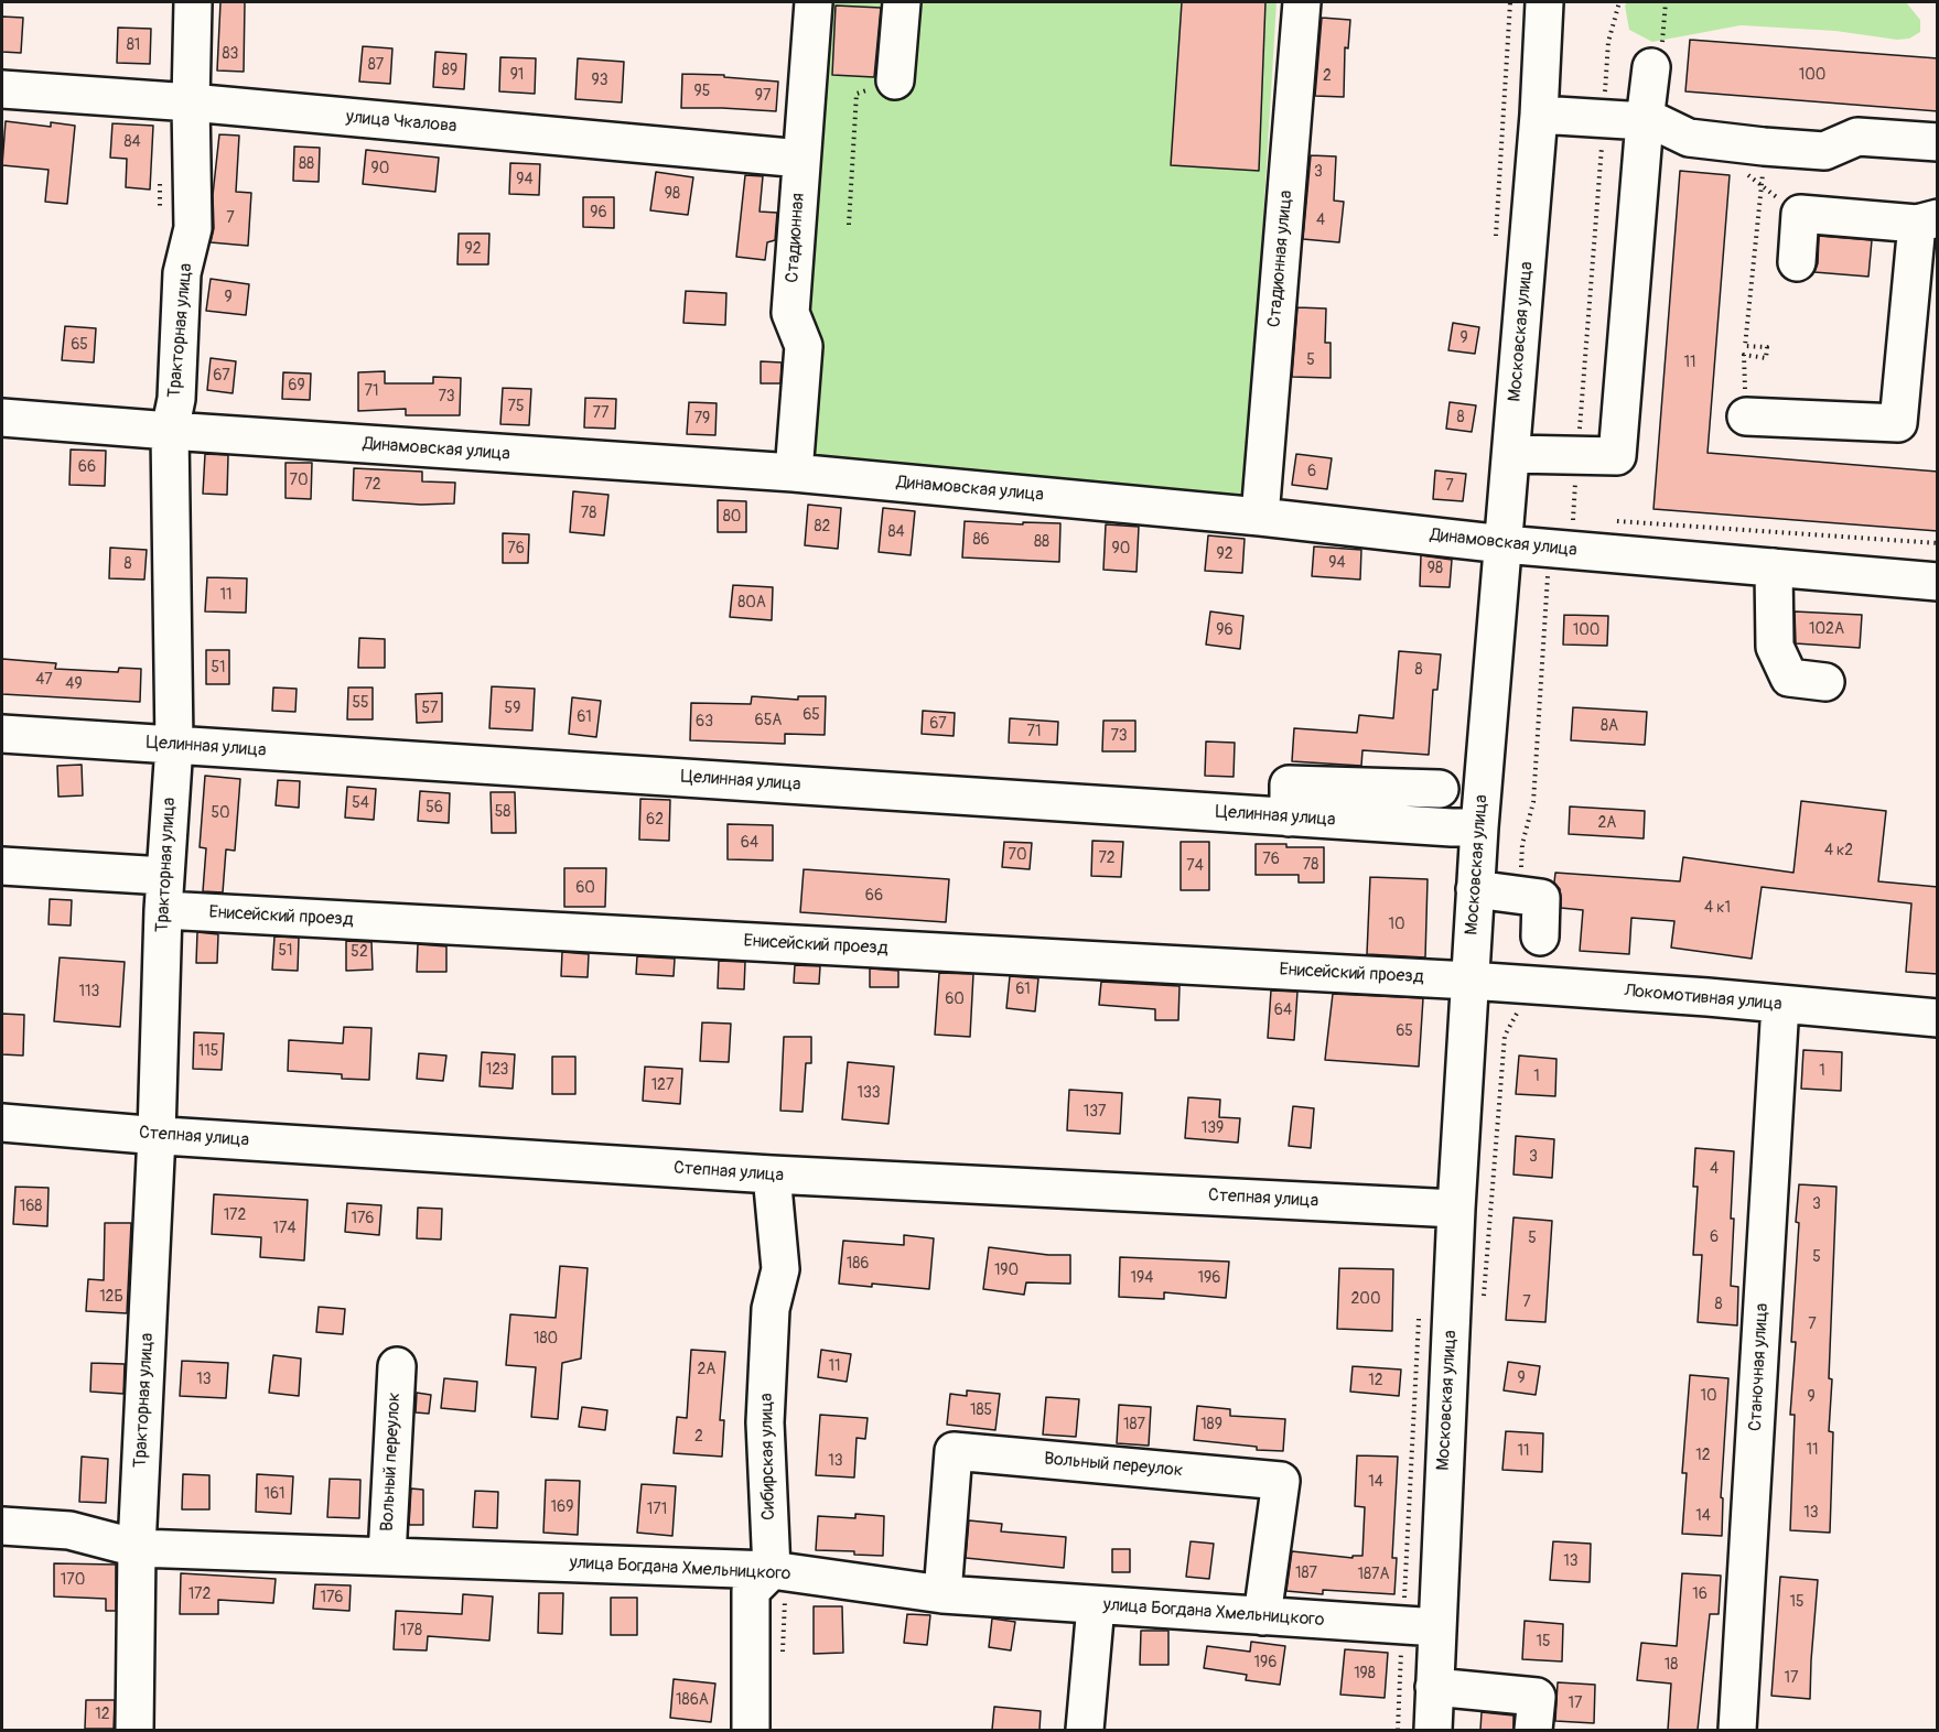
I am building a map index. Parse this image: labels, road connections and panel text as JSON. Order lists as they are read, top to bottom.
{
  "streets": {
    "street": [
      "улица Чкалова",
      "Стадионная",
      "Стадионная улица",
      "Тракторная улица",
      "Московская улица",
      "Динамовская улица",
      "Целинная улица",
      "Енисейский проезд",
      "Локомотивная улица",
      "Степная улица",
      "Станочная улица",
      "Сибирская улица",
      "Вольный переулок",
      "улица Богдана Хмельницкого"
    ]
  },
  "crossings": [
    ["улица Чкалова", "Стадионная"],
    ["улица Чкалова", "Тракторная улица"],
    ["Стадионная", "Динамовская улица"],
    ["Стадионная улица", "Динамовская улица"],
    ["Тракторная улица", "Динамовская улица"],
    ["Тракторная улица", "Целинная улица"],
    ["Тракторная улица", "Енисейский проезд"],
    ["Тракторная улица", "Степная улица"],
    ["Тракторная улица", "улица Богдана Хмельницкого"],
    ["Московская улица", "Динамовская улица"],
    ["Московская улица", "Целинная улица"],
    ["Московская улица", "Енисейский проезд"],
    ["Московская улица", "Локомотивная улица"],
    ["Московская улица", "Степная улица"],
    ["Московская улица", "улица Богдана Хмельницкого"],
    ["Енисейский проезд", "Локомотивная улица"],
    ["Локомотивная улица", "Станочная улица"],
    ["Степная улица", "Сибирская улица"],
    ["Сибирская улица", "улица Богдана Хмельницкого"],
    ["Вольный переулок", "улица Богдана Хмельницкого"]
  ],
  "house_numbers": [
    "81",
    "83",
    "87",
    "89",
    "91",
    "100",
    "2",
    "93",
    "95",
    "97",
    "84",
    "88",
    "90",
    "3",
    "94",
    "98",
    "96",
    "7",
    "4",
    "92",
    "9",
    "9",
    "65",
    "5",
    "11",
    "67",
    "69",
    "71",
    "73",
    "75",
    "77",
    "8",
    "79",
    "66",
    "6",
    "70",
    "72",
    "7",
    "78",
    "80",
    "82",
    "84",
    "86",
    "88",
    "76",
    "90",
    "92",
    "94",
    "8",
    "98",
    "11",
    "80А",
    "102А",
    "96",
    "100",
    "51",
    "8",
    "47",
    "49",
    "55",
    "57",
    "59",
    "65",
    "61",
    "65А",
    "63",
    "67",
    "8А",
    "71",
    "73",
    "54",
    "56",
    "58",
    "50",
    "62",
    "2А",
    "64",
    "4 к2",
    "70",
    "72",
    "76",
    "78",
    "74",
    "60",
    "66",
    "4 к1",
    "10",
    "51",
    "52",
    "61",
    "113",
    "60",
    "64",
    "65",
    "115",
    "123",
    "1",
    "1",
    "127",
    "133",
    "137",
    "139",
    "3",
    "4",
    "3",
    "168",
    "172",
    "176",
    "174",
    "6",
    "5",
    "5",
    "186",
    "190",
    "194",
    "196",
    "12Б",
    "200",
    "7",
    "8",
    "7",
    "180",
    "11",
    "2А",
    "9",
    "13",
    "12",
    "10",
    "9",
    "185",
    "187",
    "189",
    "2",
    "11",
    "11",
    "12",
    "13",
    "14",
    "161",
    "169",
    "171",
    "13",
    "14",
    "13",
    "187",
    "187А",
    "170",
    "172",
    "16",
    "176",
    "15",
    "178",
    "15",
    "196",
    "18",
    "198",
    "17",
    "186А",
    "17",
    "12"
  ]
}
